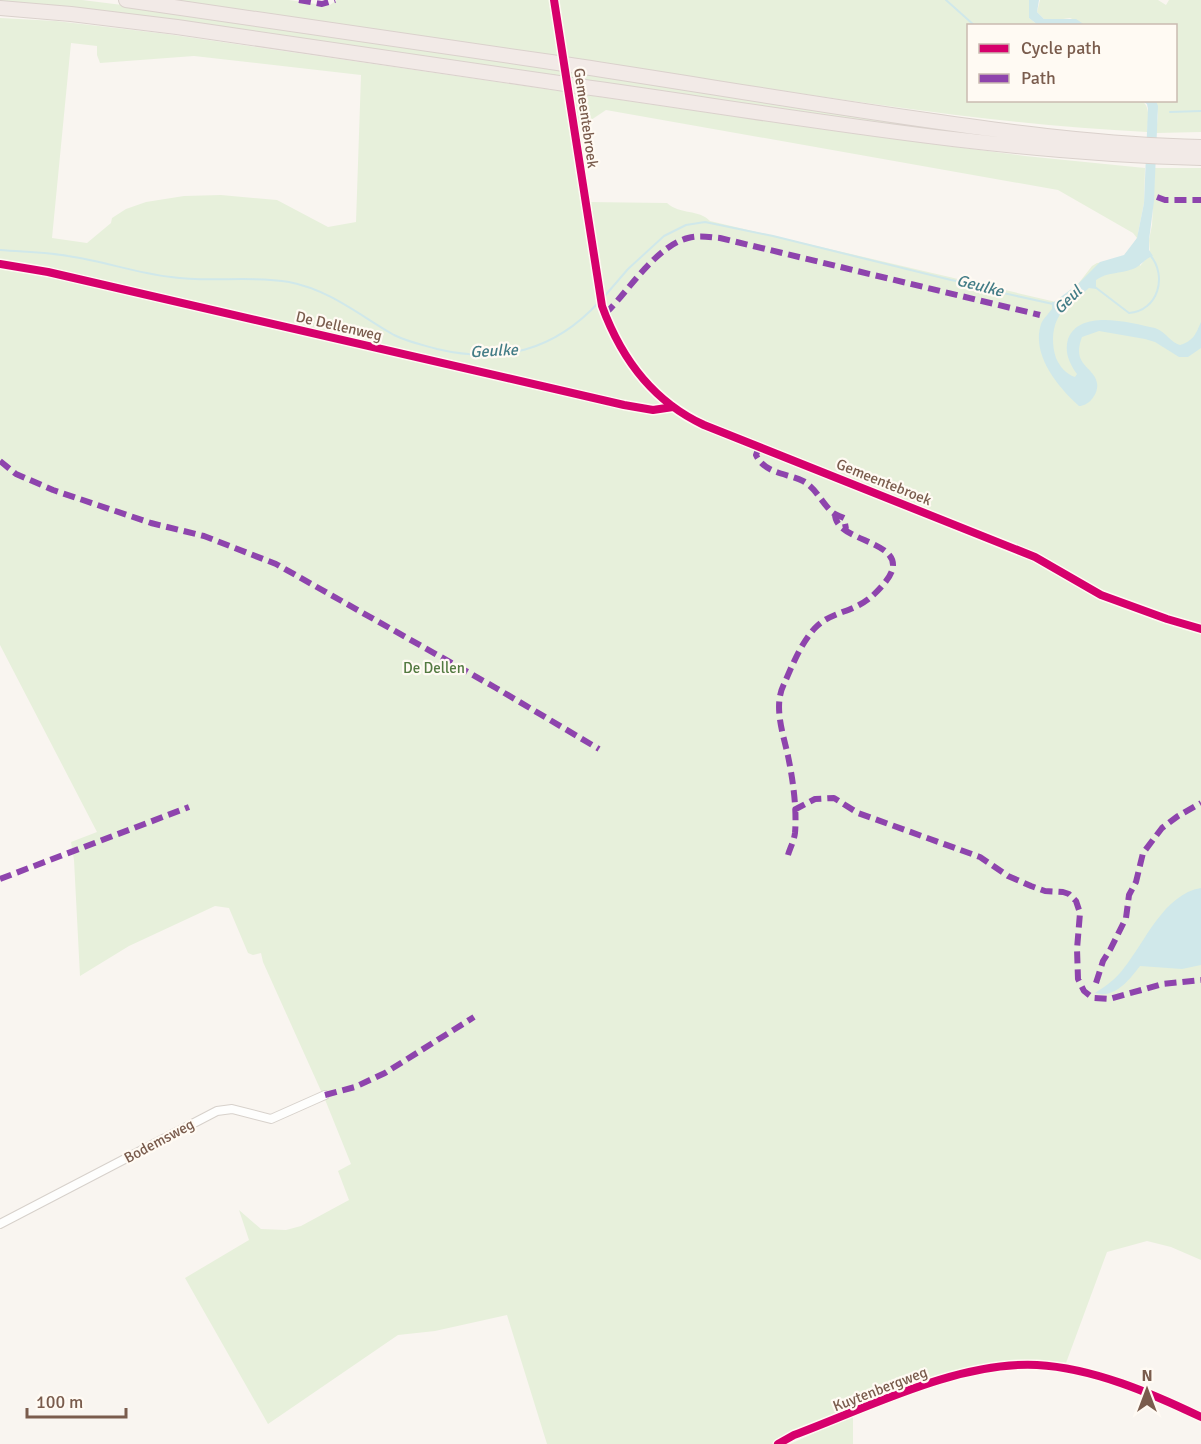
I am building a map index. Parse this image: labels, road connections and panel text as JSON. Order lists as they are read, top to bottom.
{
  "streets": {
    "street": [
      "Gemeentebroek",
      "De Dellenweg",
      "Bodemsweg",
      "Kuytenbergweg"
    ]
  },
  "crossings": [
    ["Gemeentebroek", "De Dellenweg"]
  ],
  "water": ["Geulke", "Geul"],
  "parks": ["De Dellen"],
  "legend": ["Cycle path", "Path"],
  "scale_bar": "100 m",
  "north": "top"
}
